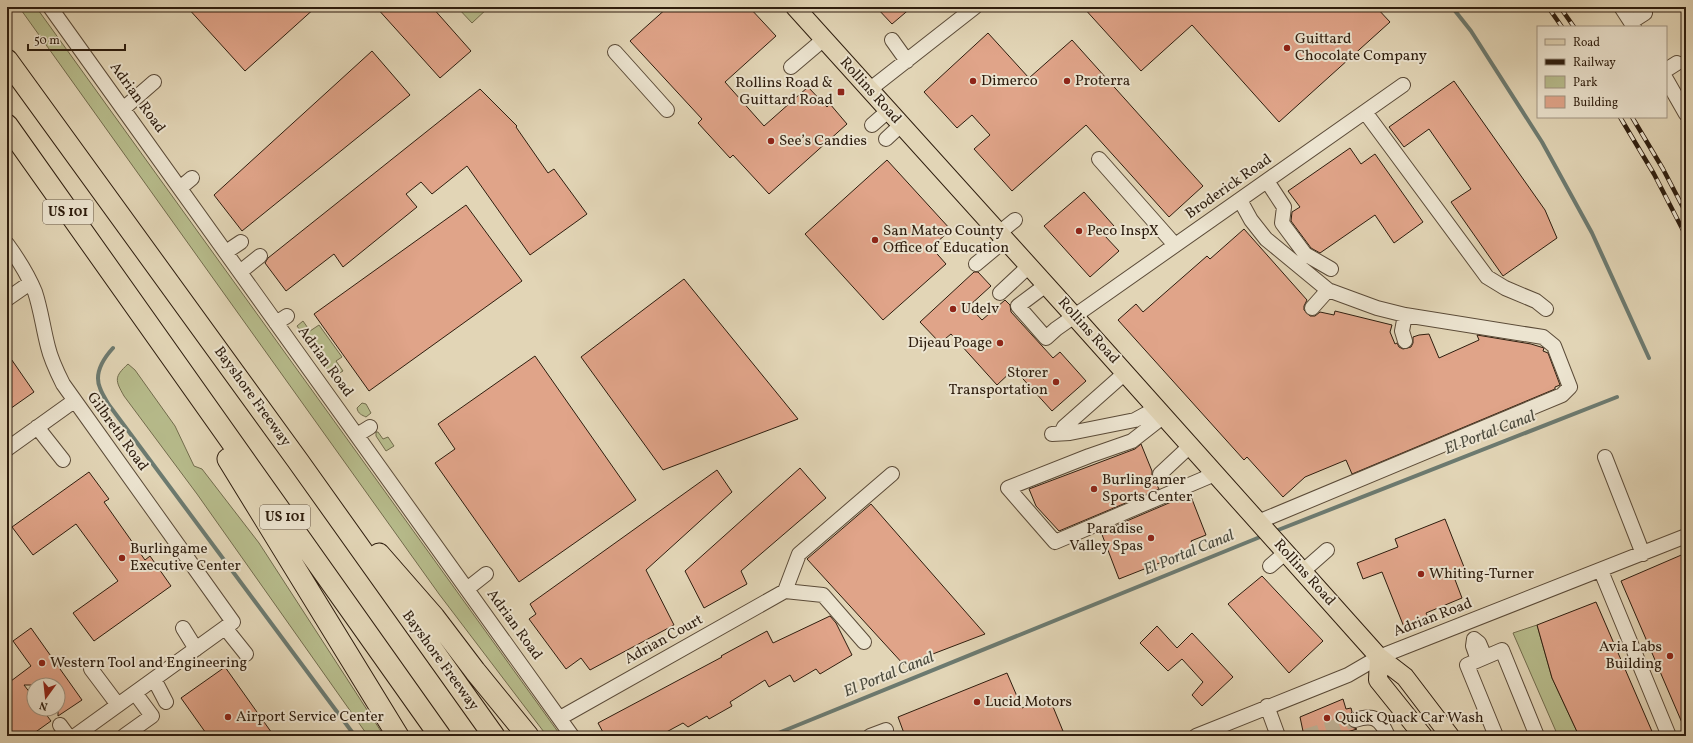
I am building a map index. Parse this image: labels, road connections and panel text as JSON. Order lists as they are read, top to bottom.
{
  "streets": {
    "highway": ["US 101", "Bayshore Freeway"],
    "main road": ["Rollins Road"],
    "street": [
      "Adrian Road",
      "Broderick Road",
      "Gilbreth Road",
      "Adrian Court"
    ]
  },
  "crossings": [
    ["Rollins Road", "Adrian Road"],
    ["Rollins Road", "Broderick Road"],
    ["Adrian Road", "Adrian Court"]
  ],
  "water": ["El Portal Canal"],
  "places": {
    "other": [
      "Guittard Chocolate Company",
      "Dimerco",
      "Proterra",
      "See’s Candies",
      "Peco InspX",
      "San Mateo County Office of Education",
      "Udelv",
      "Dijeau Poage",
      "Storer Transportation",
      "Burlingamer Sports Center",
      "Paradise Valley Spas",
      "Burlingame Executive Center",
      "Whiting-Turner",
      "Avia Labs Building",
      "Western Tool and Engineering",
      "Lucid Motors",
      "Airport Service Center",
      "Quick Quack Car Wash"
    ],
    "transit": ["Rollins Road & Guittard Road"]
  },
  "legend": [
    "Road",
    "Railway",
    "Park",
    "Building"
  ],
  "scale_bar": "50 m",
  "north": "bottom"
}
